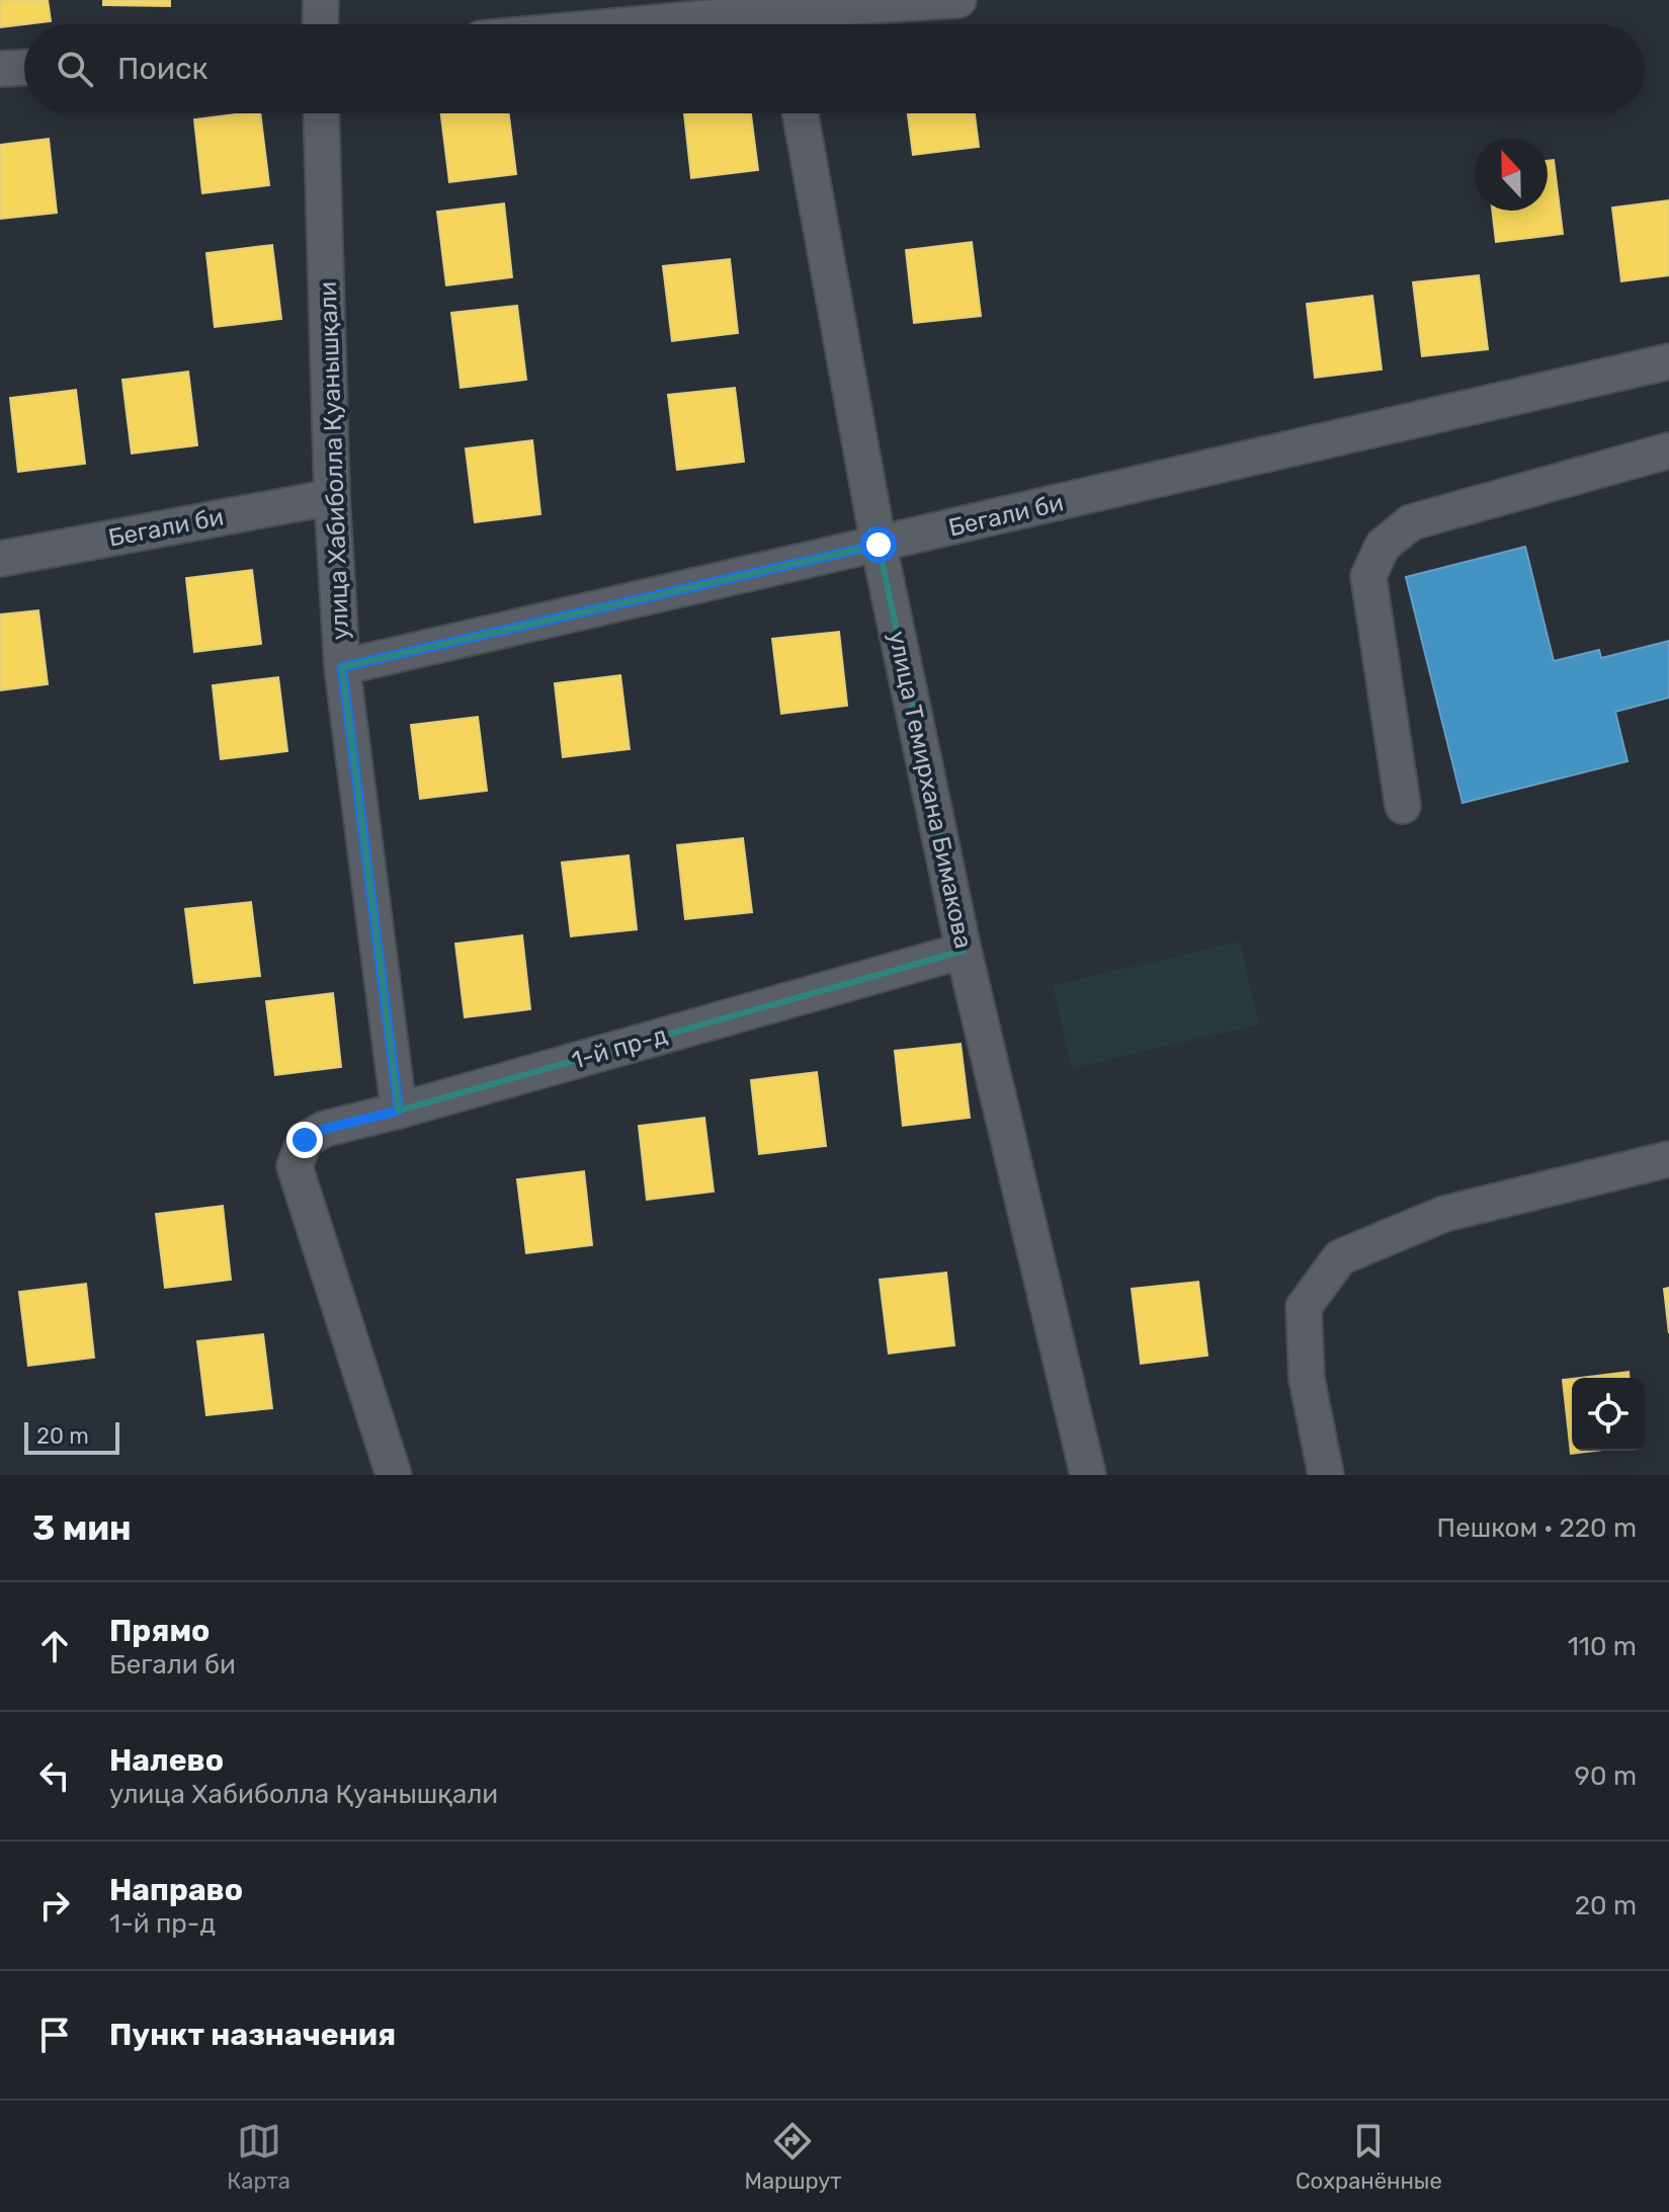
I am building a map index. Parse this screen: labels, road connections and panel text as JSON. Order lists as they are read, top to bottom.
{
  "streets": {
    "street": [
      "улица Хабиболла Қуанышқали",
      "Бегали би",
      "улица Темирхана Бимакова",
      "1-й пр-д"
    ]
  },
  "crossings": [
    ["улица Хабиболла Қуанышқали", "Бегали би"],
    ["улица Хабиболла Қуанышқали", "1-й пр-д"],
    ["Бегали би", "улица Темирхана Бимакова"],
    ["улица Темирхана Бимакова", "1-й пр-д"]
  ],
  "scale_bar": "20 m",
  "north": "top",
  "page": {
    "search": "Поиск",
    "scale": "20 m",
    "heading": ["3 мин", "Пешком · 220 m"],
    "list": [
      ["Прямо", "Бегали би", "110 m"],
      ["Налево", "улица Хабиболла Қуанышқали", "90 m"],
      ["Направо", "1-й пр-д", "20 m"],
      "Пункт назначения"
    ],
    "nav": ["Карта", "Маршрут", "Сохранённые"]
  }
}
